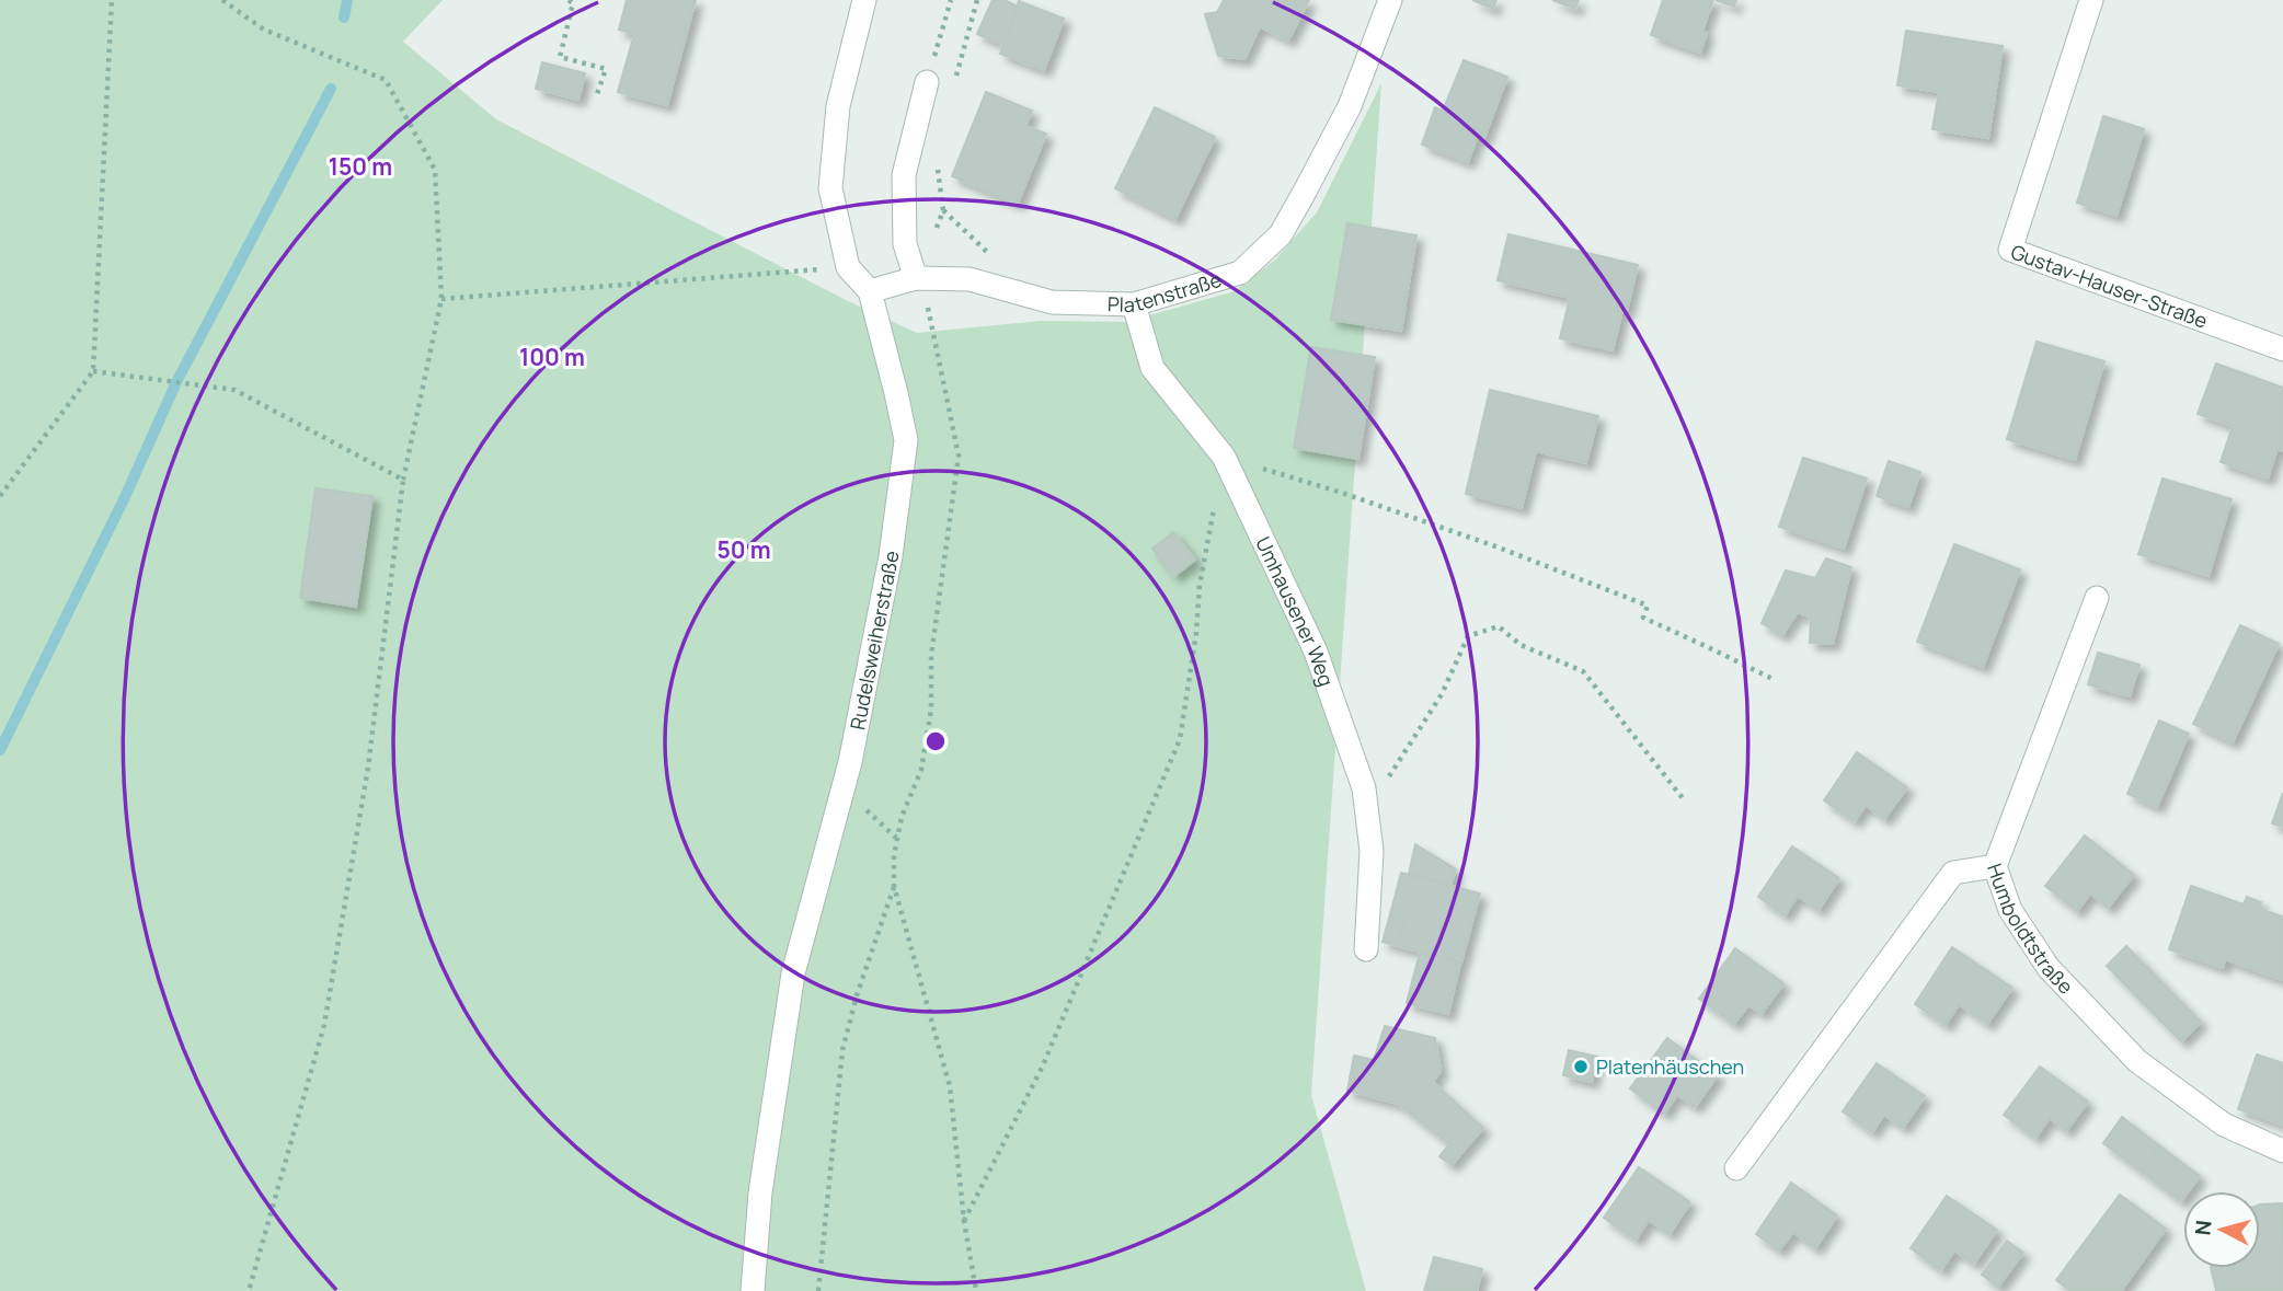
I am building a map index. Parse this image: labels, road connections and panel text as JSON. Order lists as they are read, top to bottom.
{
  "streets": {
    "street": [
      "Gustav-Hauser-Straße",
      "Platenstraße",
      "Umhausener Weg",
      "Rudelsweiherstraße",
      "Humboldtstraße"
    ]
  },
  "crossings": [
    ["Platenstraße", "Umhausener Weg"],
    ["Platenstraße", "Rudelsweiherstraße"]
  ],
  "places": ["Platenhäuschen"],
  "north": "left",
  "rings": ["150 m", "100 m", "50 m"]
}
